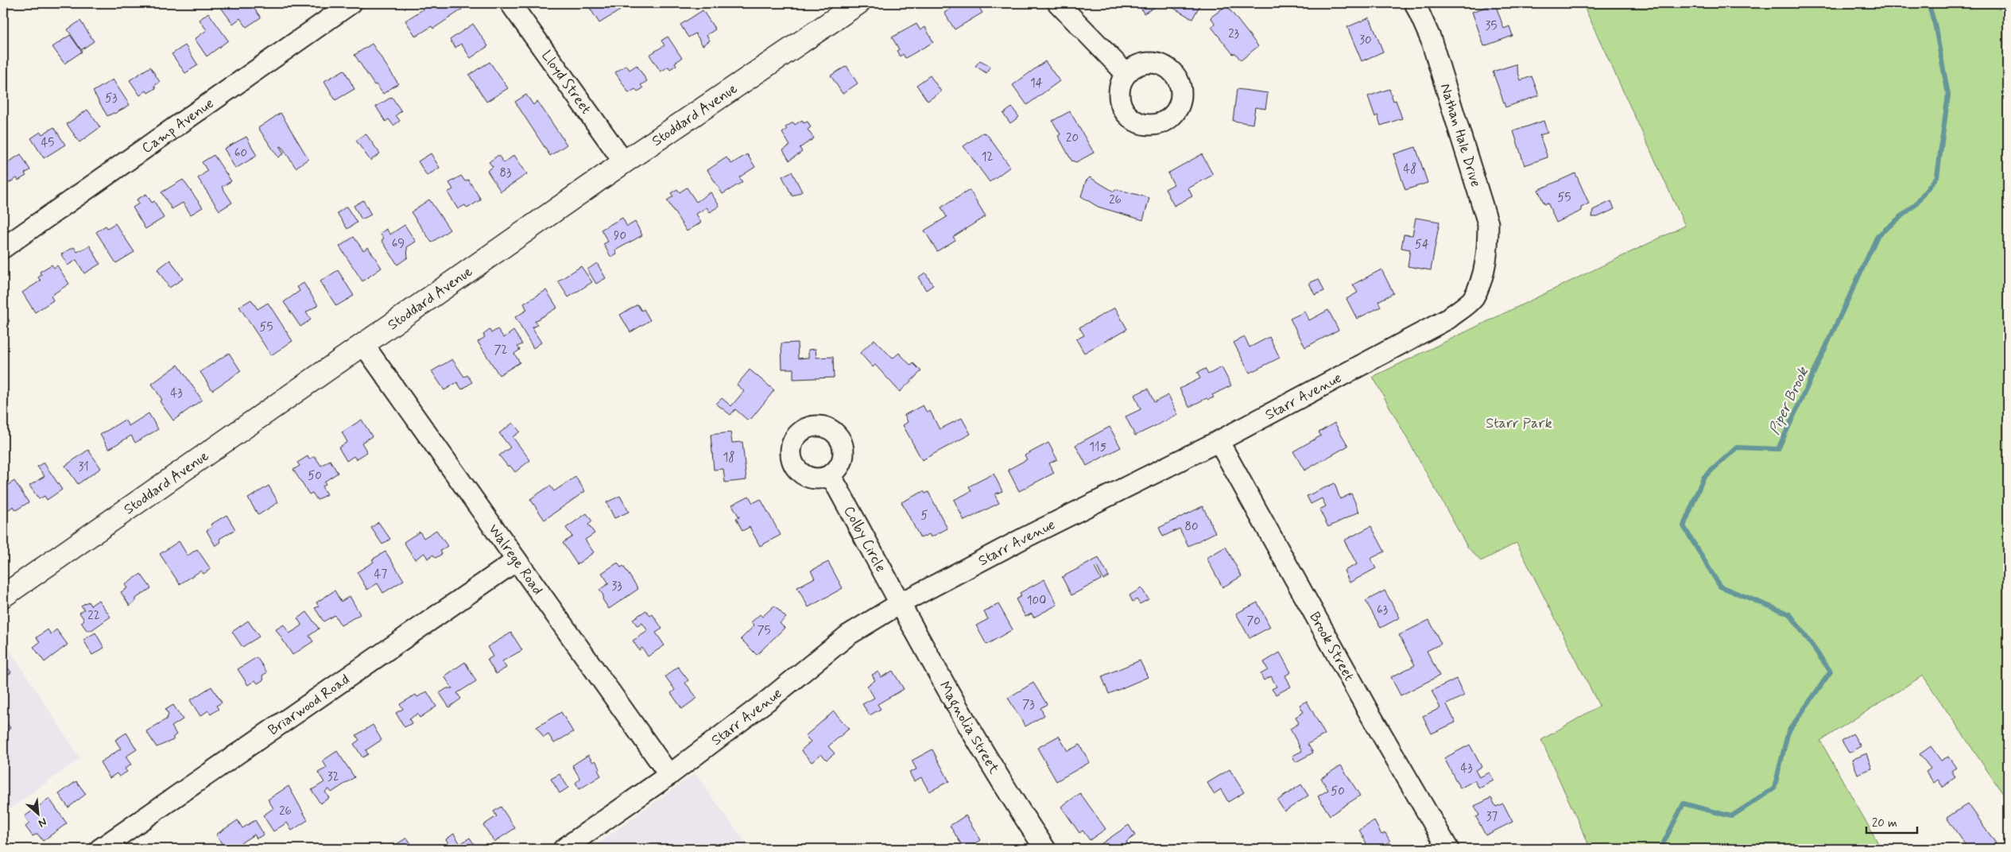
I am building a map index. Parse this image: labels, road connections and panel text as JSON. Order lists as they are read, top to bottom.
{
  "streets": {
    "street": [
      "Lloyd Street",
      "Stoddard Avenue",
      "Camp Avenue",
      "Nathan Hale Drive",
      "Starr Avenue",
      "Colby Circle",
      "Walrege Road",
      "Brook Street",
      "Briarwood Road",
      "Magnolia Street"
    ]
  },
  "crossings": [
    ["Lloyd Street", "Stoddard Avenue"],
    ["Stoddard Avenue", "Walrege Road"],
    ["Nathan Hale Drive", "Starr Avenue"],
    ["Starr Avenue", "Colby Circle"],
    ["Starr Avenue", "Walrege Road"],
    ["Starr Avenue", "Brook Street"],
    ["Starr Avenue", "Magnolia Street"],
    ["Colby Circle", "Magnolia Street"],
    ["Walrege Road", "Briarwood Road"]
  ],
  "water": ["Piper Brook"],
  "parks": ["Starr Park"],
  "house_numbers": [
    "35",
    "23",
    "30",
    "14",
    "53",
    "20",
    "45",
    "60",
    "12",
    "48",
    "83",
    "55",
    "26",
    "90",
    "69",
    "54",
    "55",
    "72",
    "43",
    "115",
    "18",
    "31",
    "50",
    "5",
    "80",
    "47",
    "33",
    "100",
    "63",
    "22",
    "70",
    "75",
    "73",
    "43",
    "32",
    "50",
    "26",
    "37"
  ],
  "scale_bar": "20 m",
  "north": "bottom right"
}
